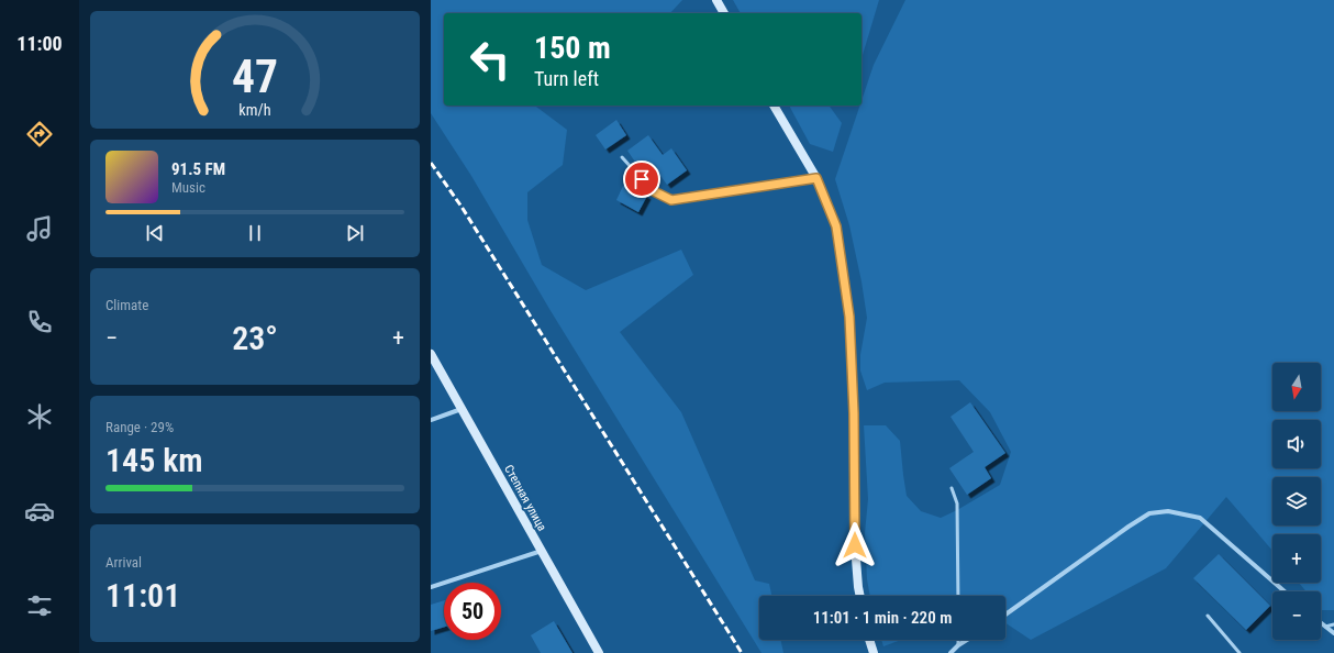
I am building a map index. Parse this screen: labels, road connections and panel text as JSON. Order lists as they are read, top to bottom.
{
  "streets": {
    "main road": ["Степная улица"]
  },
  "north": "bottom",
  "page": {
    "tabs": "11:00",
    "turn": ["150 m", "Turn left"],
    "song": ["91.5 FM", "Music"],
    "tile": [
      "Climate",
      ["Range · 29%", "145 km"],
      ["Arrival", "11:01"]
    ],
    "heat": ["−", "23°", "+"],
    "map_buttons": ["+", "−"],
    "limit": "50",
    "trip": "11:01 · 1 min · 220 m",
    "gauge": ["47", "km/h"]
  }
}
